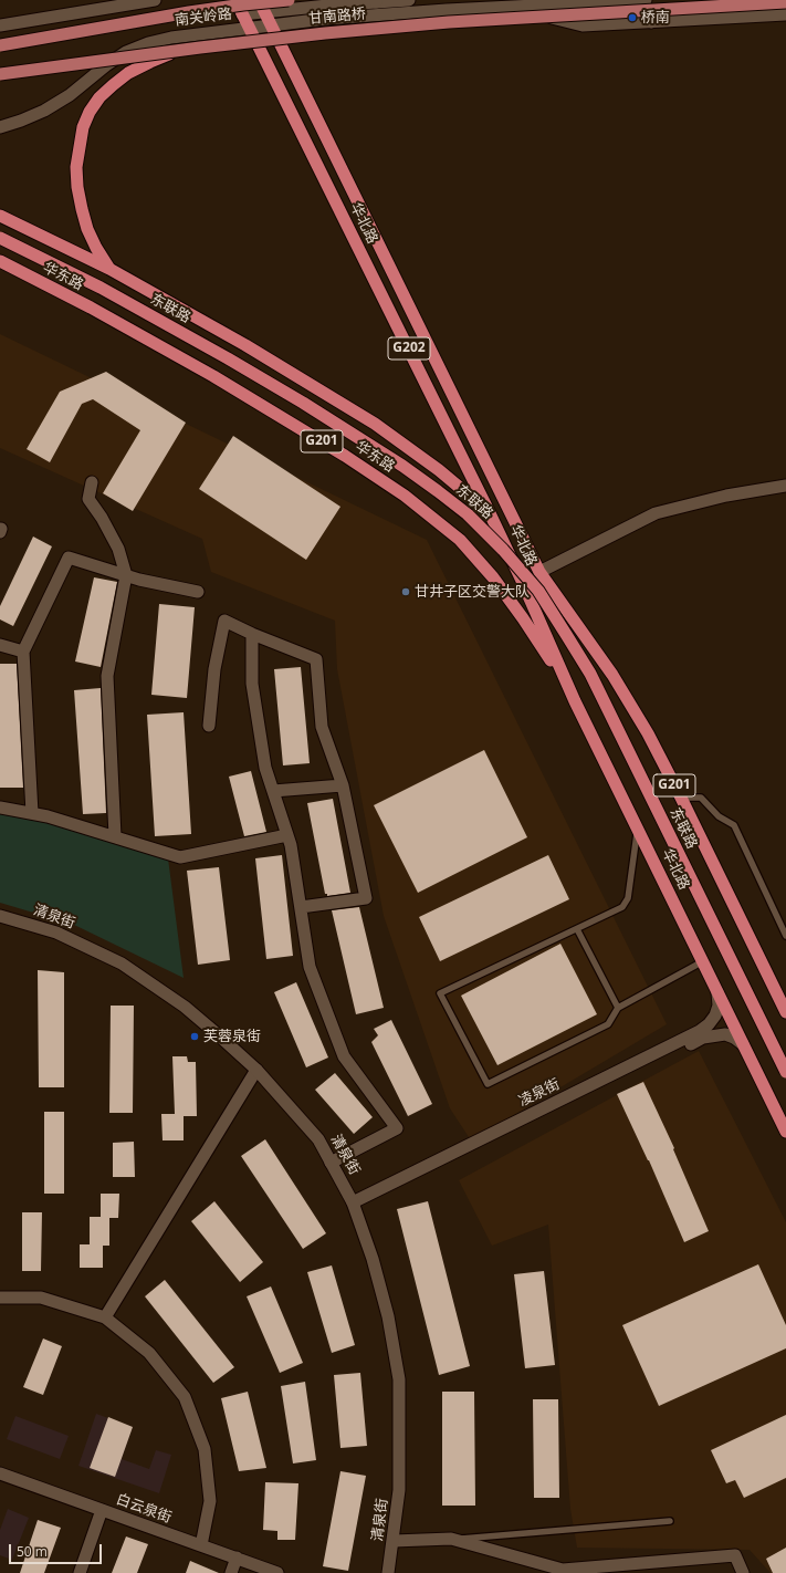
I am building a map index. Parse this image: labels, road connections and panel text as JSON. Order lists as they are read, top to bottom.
{
  "streets": {
    "highway": [
      "华北路",
      "华东路",
      "东联路",
      "G202",
      "G201"
    ],
    "main road": ["甘南路桥"],
    "street": [
      "南关岭路",
      "清泉街",
      "凌泉街",
      "白云泉街"
    ]
  },
  "crossings": [
    ["南关岭路", "华北路"],
    ["华北路", "华东路"],
    ["华北路", "凌泉街"],
    ["清泉街", "凌泉街"]
  ],
  "places": ["桥南", "甘井子区交警大队", "芙蓉泉街"],
  "scale_bar": "50 m"
}
